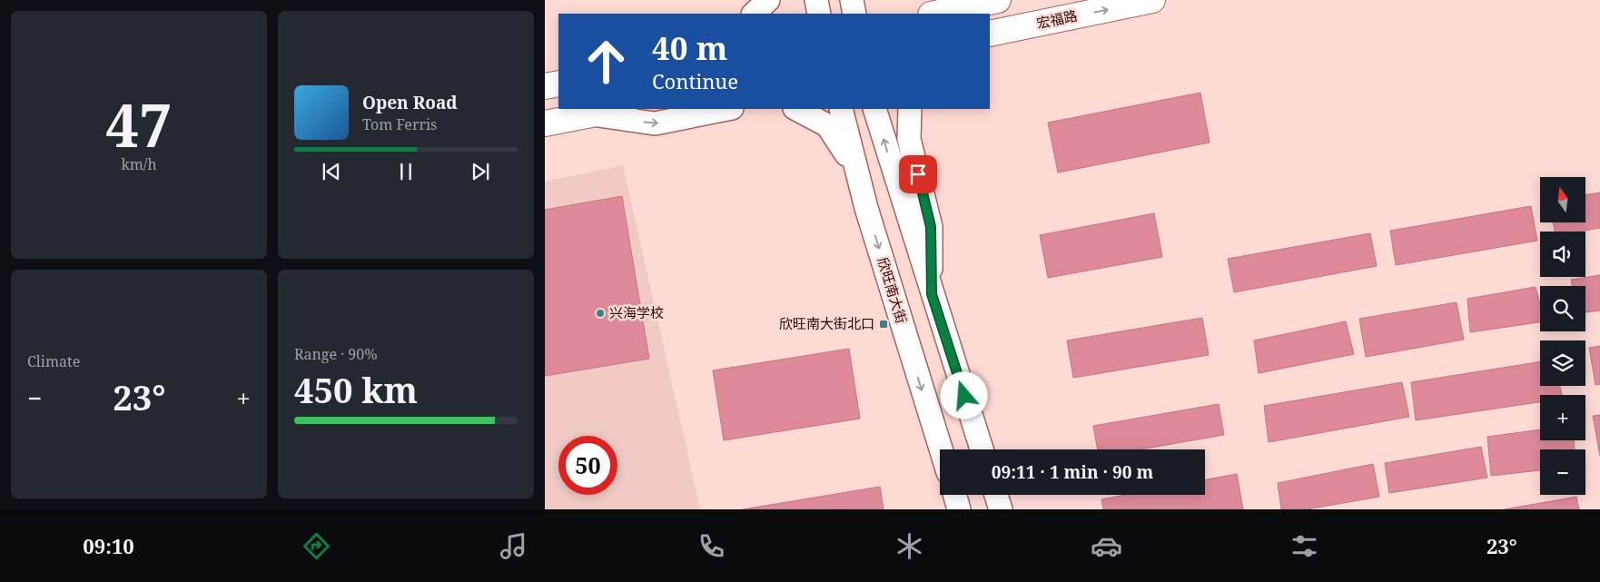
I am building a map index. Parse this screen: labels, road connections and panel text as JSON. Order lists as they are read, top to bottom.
{
  "streets": {
    "main road": ["宏福路", "欣旺南大街"]
  },
  "one_way": ["宏福路"],
  "places": {
    "other": ["兴海学校"],
    "transit": ["欣旺南大街北口"]
  },
  "north": "top",
  "page": {
    "tile": [
      ["47", "km/h"],
      "Climate",
      ["Range · 90%", "450 km"]
    ],
    "turn": ["40 m", "Continue"],
    "song": ["Open Road", "Tom Ferris"],
    "map_buttons": ["+", "−"],
    "heat": ["−", "23°", "+"],
    "limit": "50",
    "trip": "09:11 · 1 min · 90 m",
    "tabs": ["09:10", "23°"]
  }
}
